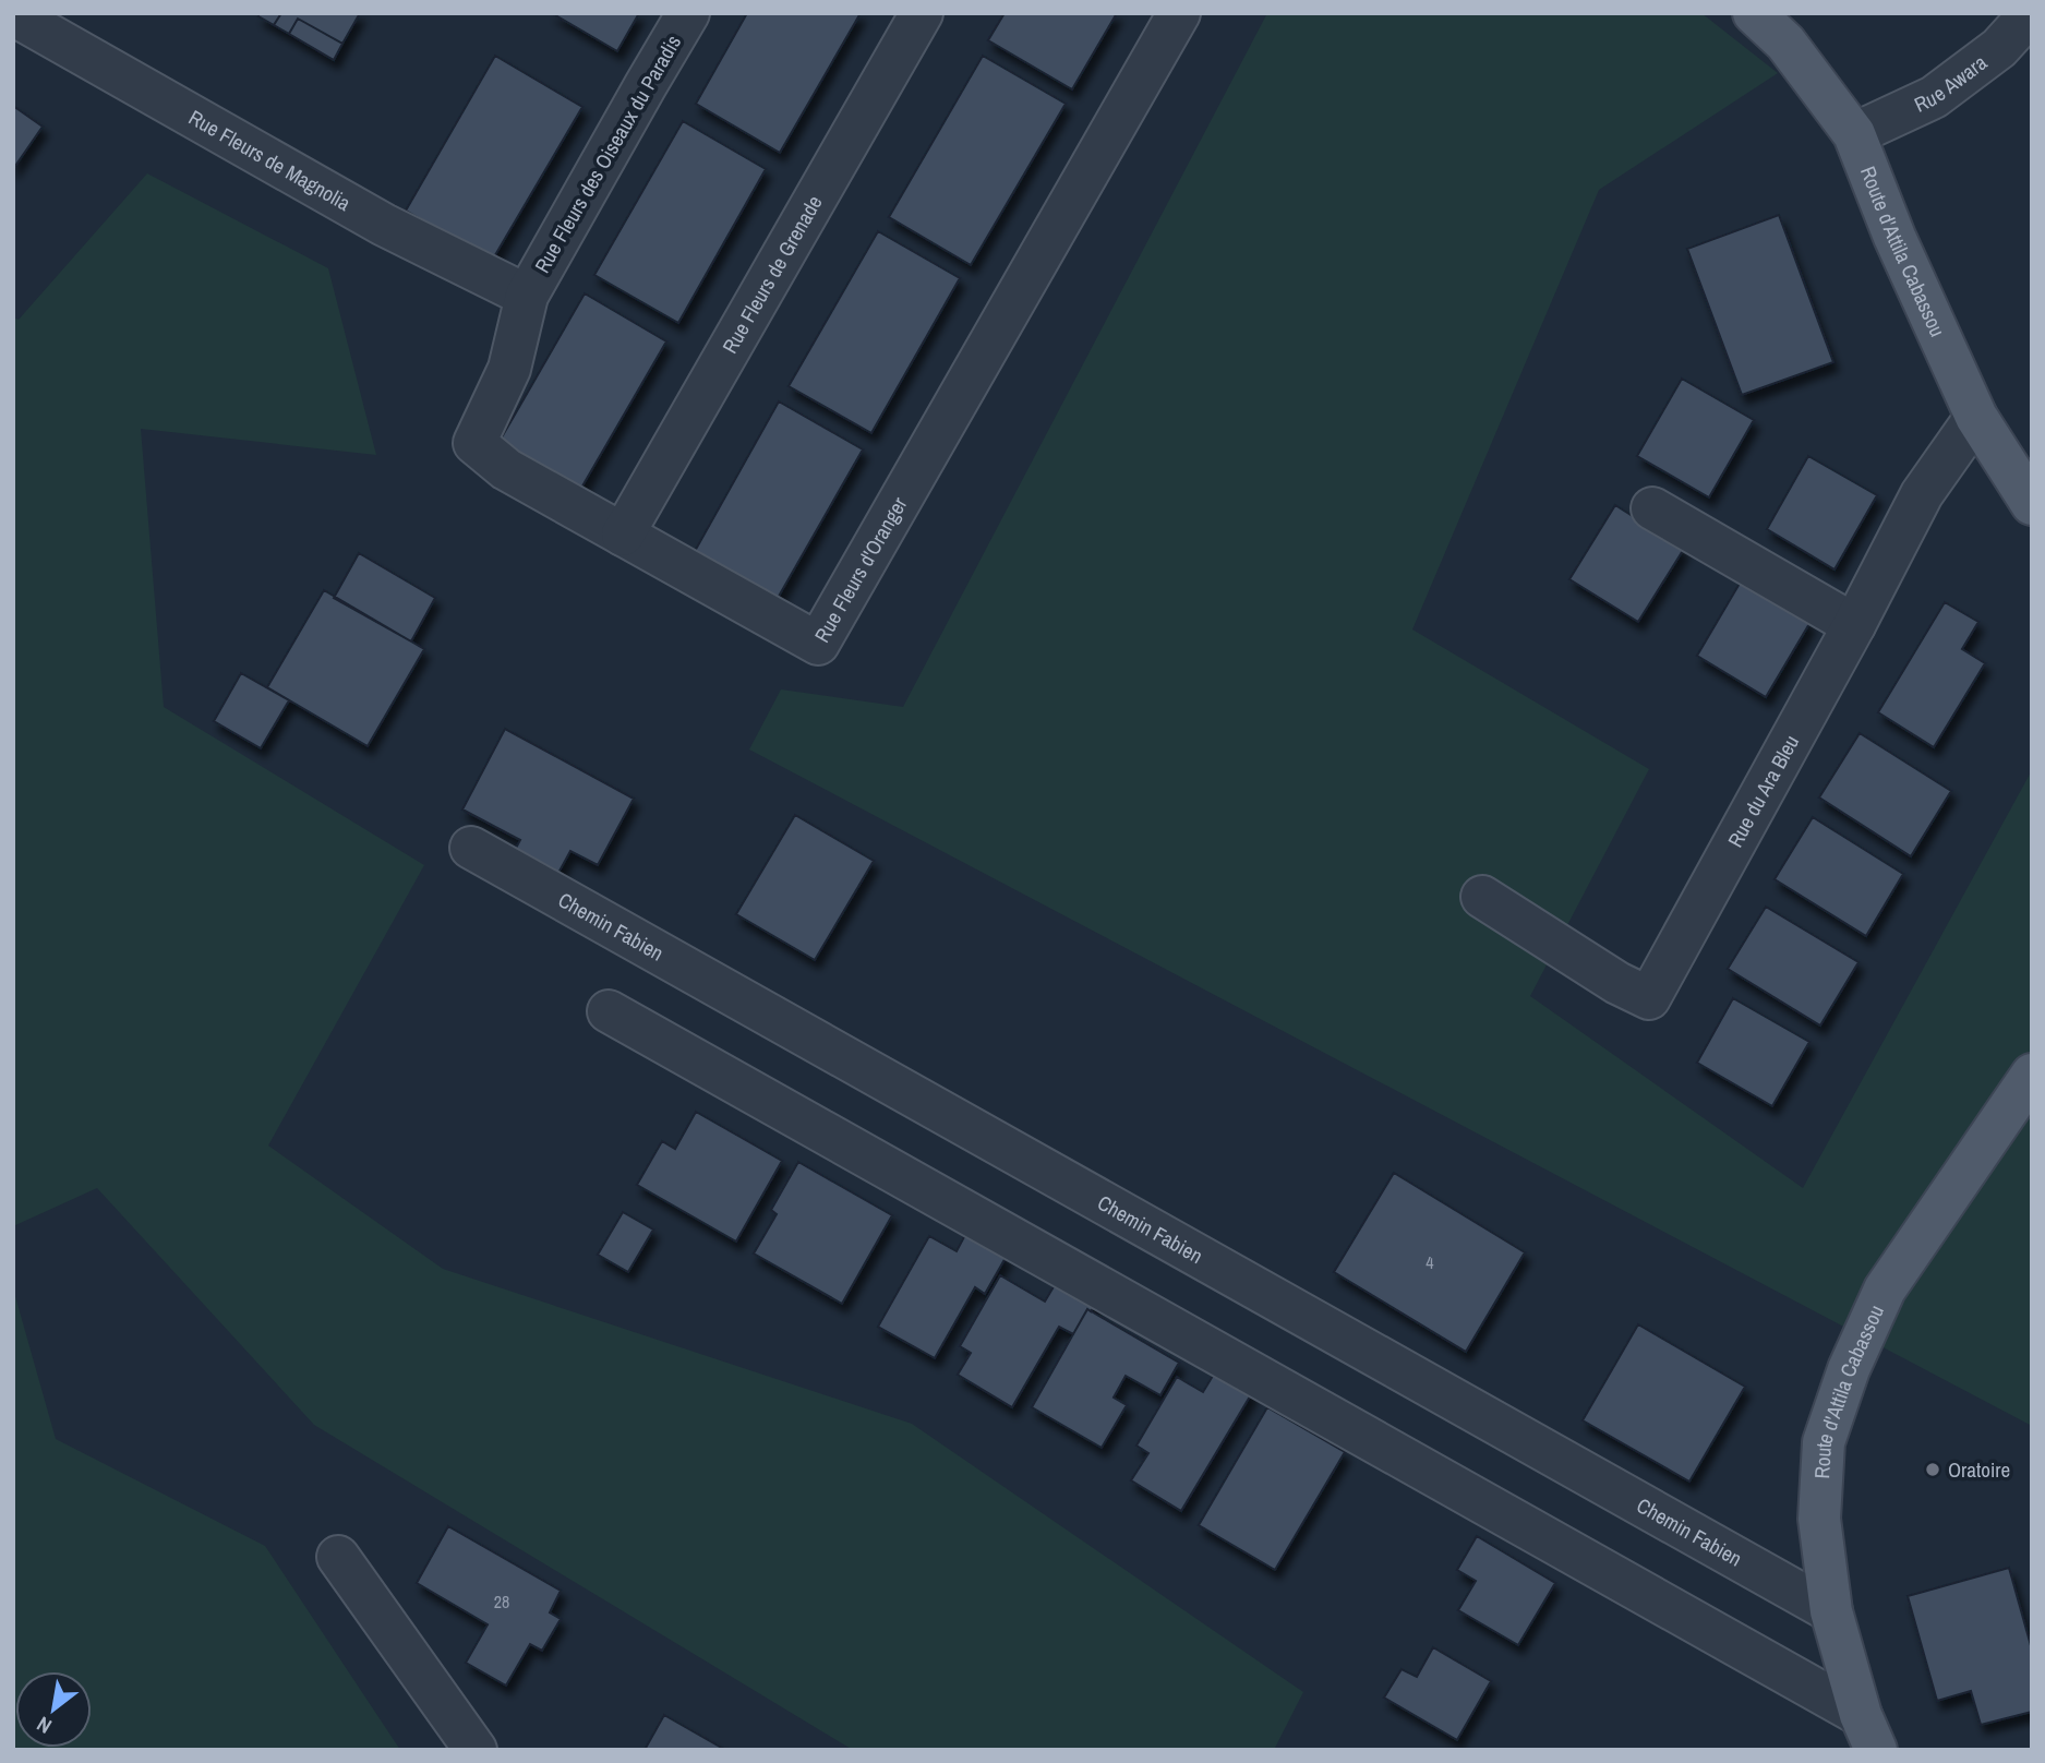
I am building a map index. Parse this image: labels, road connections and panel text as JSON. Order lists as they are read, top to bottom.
{
  "streets": {
    "main road": ["Route d'Attila Cabassou"],
    "street": [
      "Rue Awara",
      "Rue Fleurs des Oiseaux du Paradis",
      "Rue Fleurs de Magnolia",
      "Rue Fleurs de Grenade",
      "Rue Fleurs d'Oranger",
      "Rue du Ara Bleu",
      "Chemin Fabien"
    ]
  },
  "crossings": [
    ["Rue Awara", "Route d'Attila Cabassou"],
    ["Rue Fleurs des Oiseaux du Paradis", "Rue Fleurs de Magnolia"],
    ["Rue Fleurs des Oiseaux du Paradis", "Rue Fleurs d'Oranger"],
    ["Rue Fleurs de Magnolia", "Rue Fleurs d'Oranger"],
    ["Route d'Attila Cabassou", "Rue du Ara Bleu"],
    ["Route d'Attila Cabassou", "Chemin Fabien"],
    ["Rue Fleurs de Grenade", "Rue Fleurs d'Oranger"]
  ],
  "places": ["Oratoire"],
  "house_numbers": ["4", "28"],
  "north": "bottom left"
}
